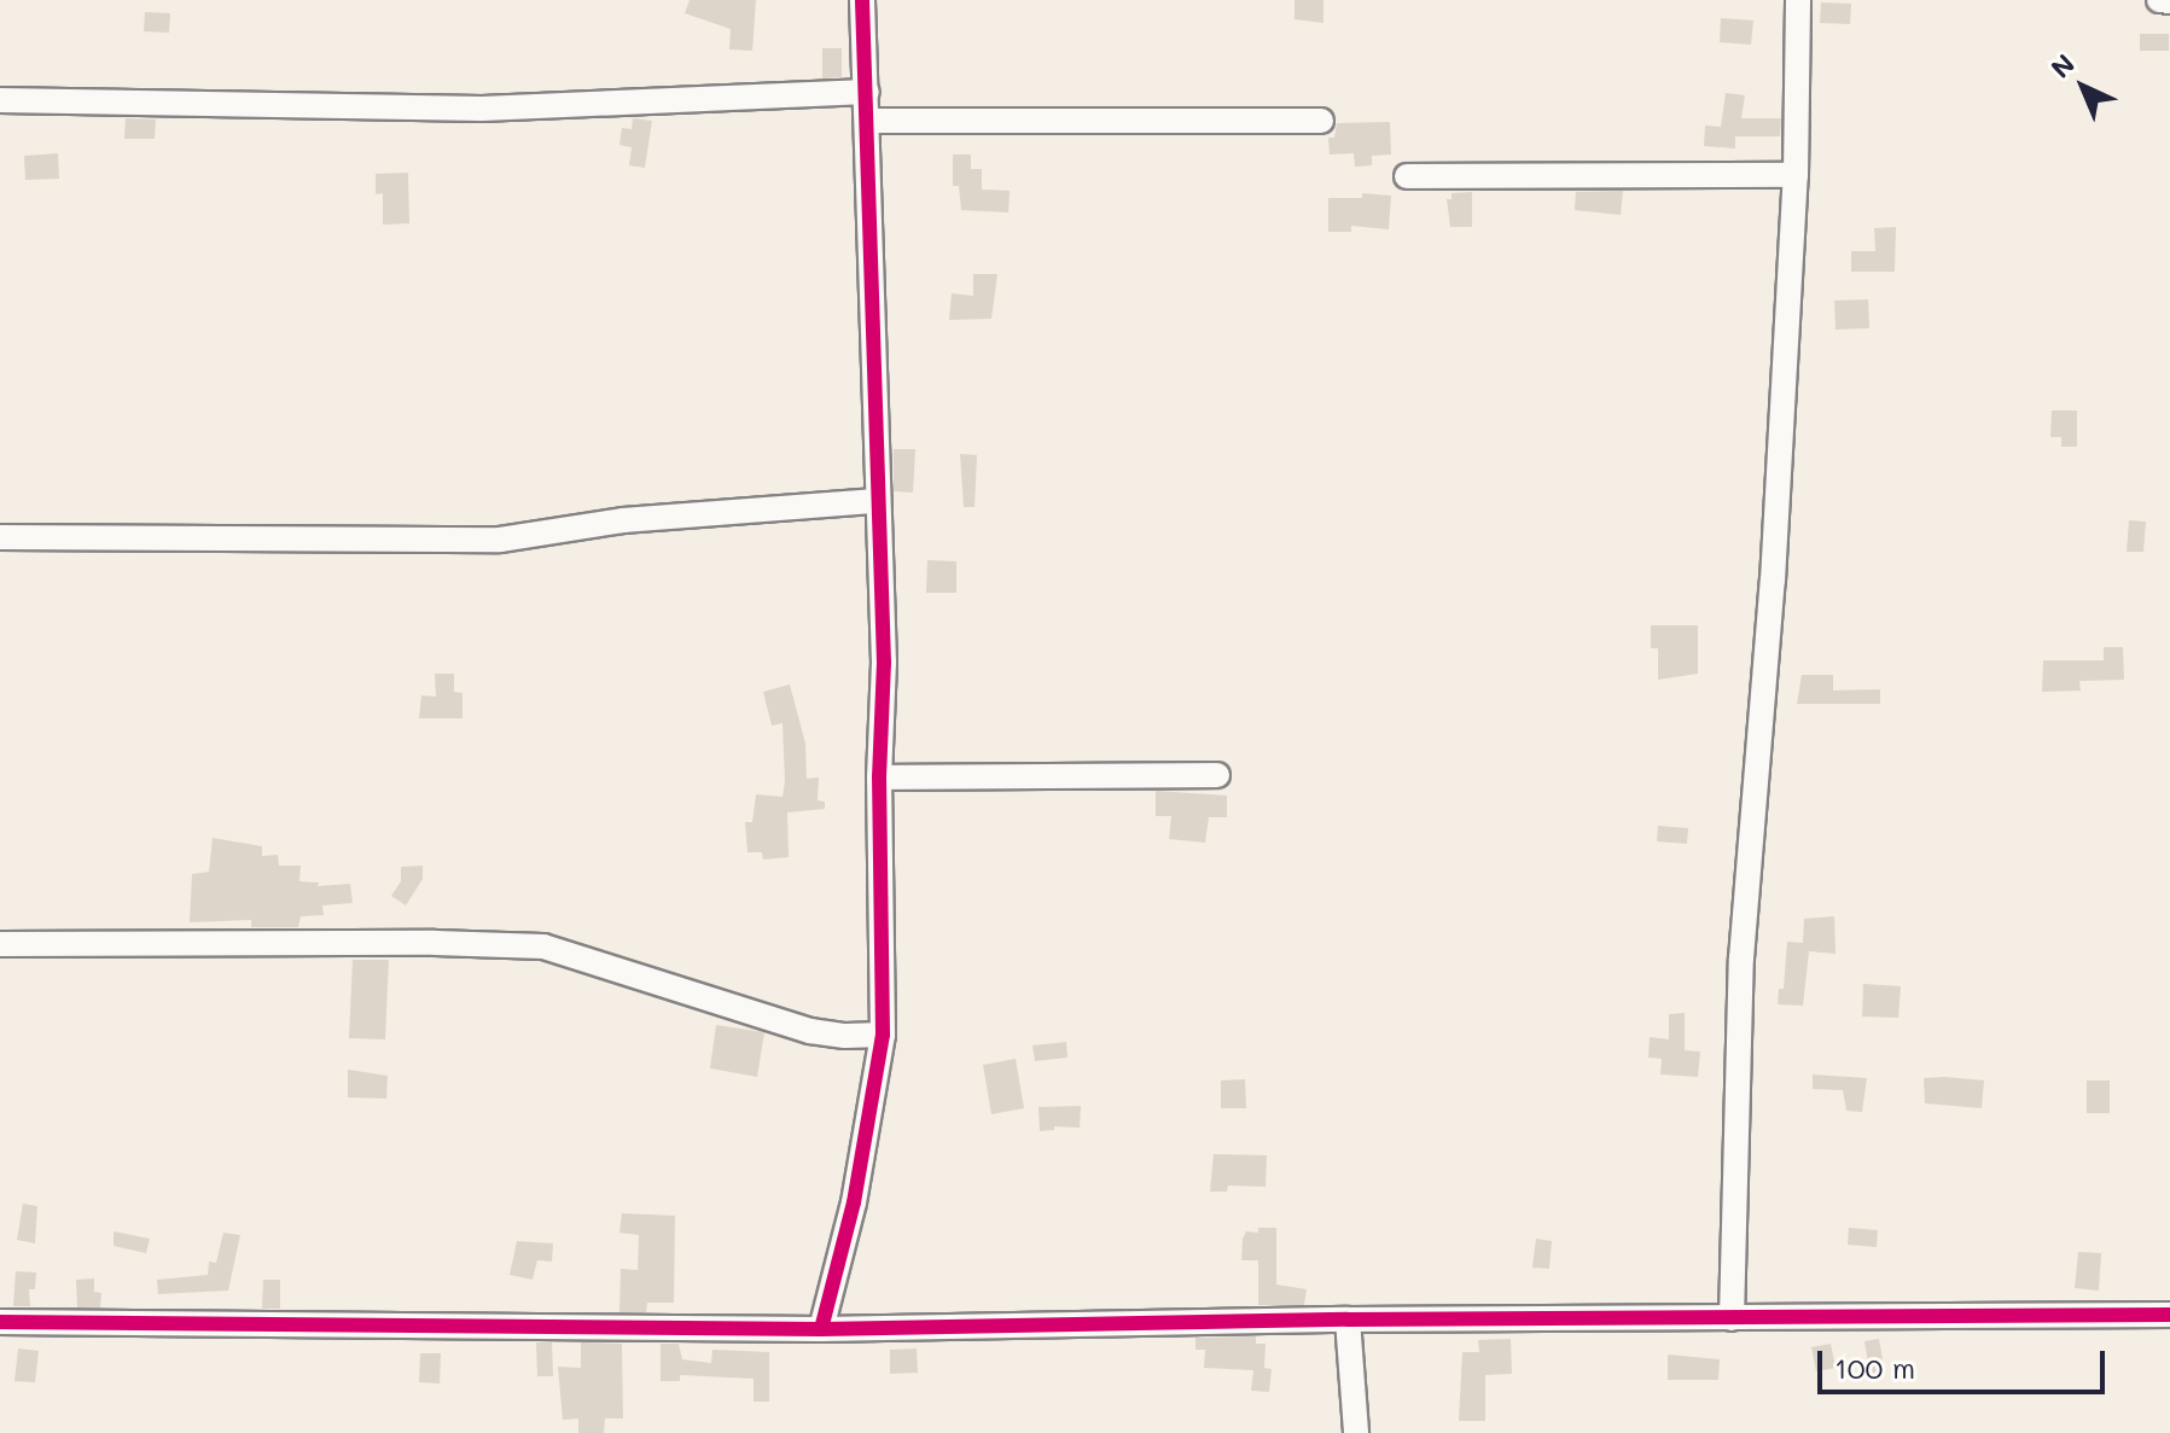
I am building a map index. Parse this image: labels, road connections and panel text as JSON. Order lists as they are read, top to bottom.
{
  "scale_bar": "100 m",
  "north": "top left"
}
